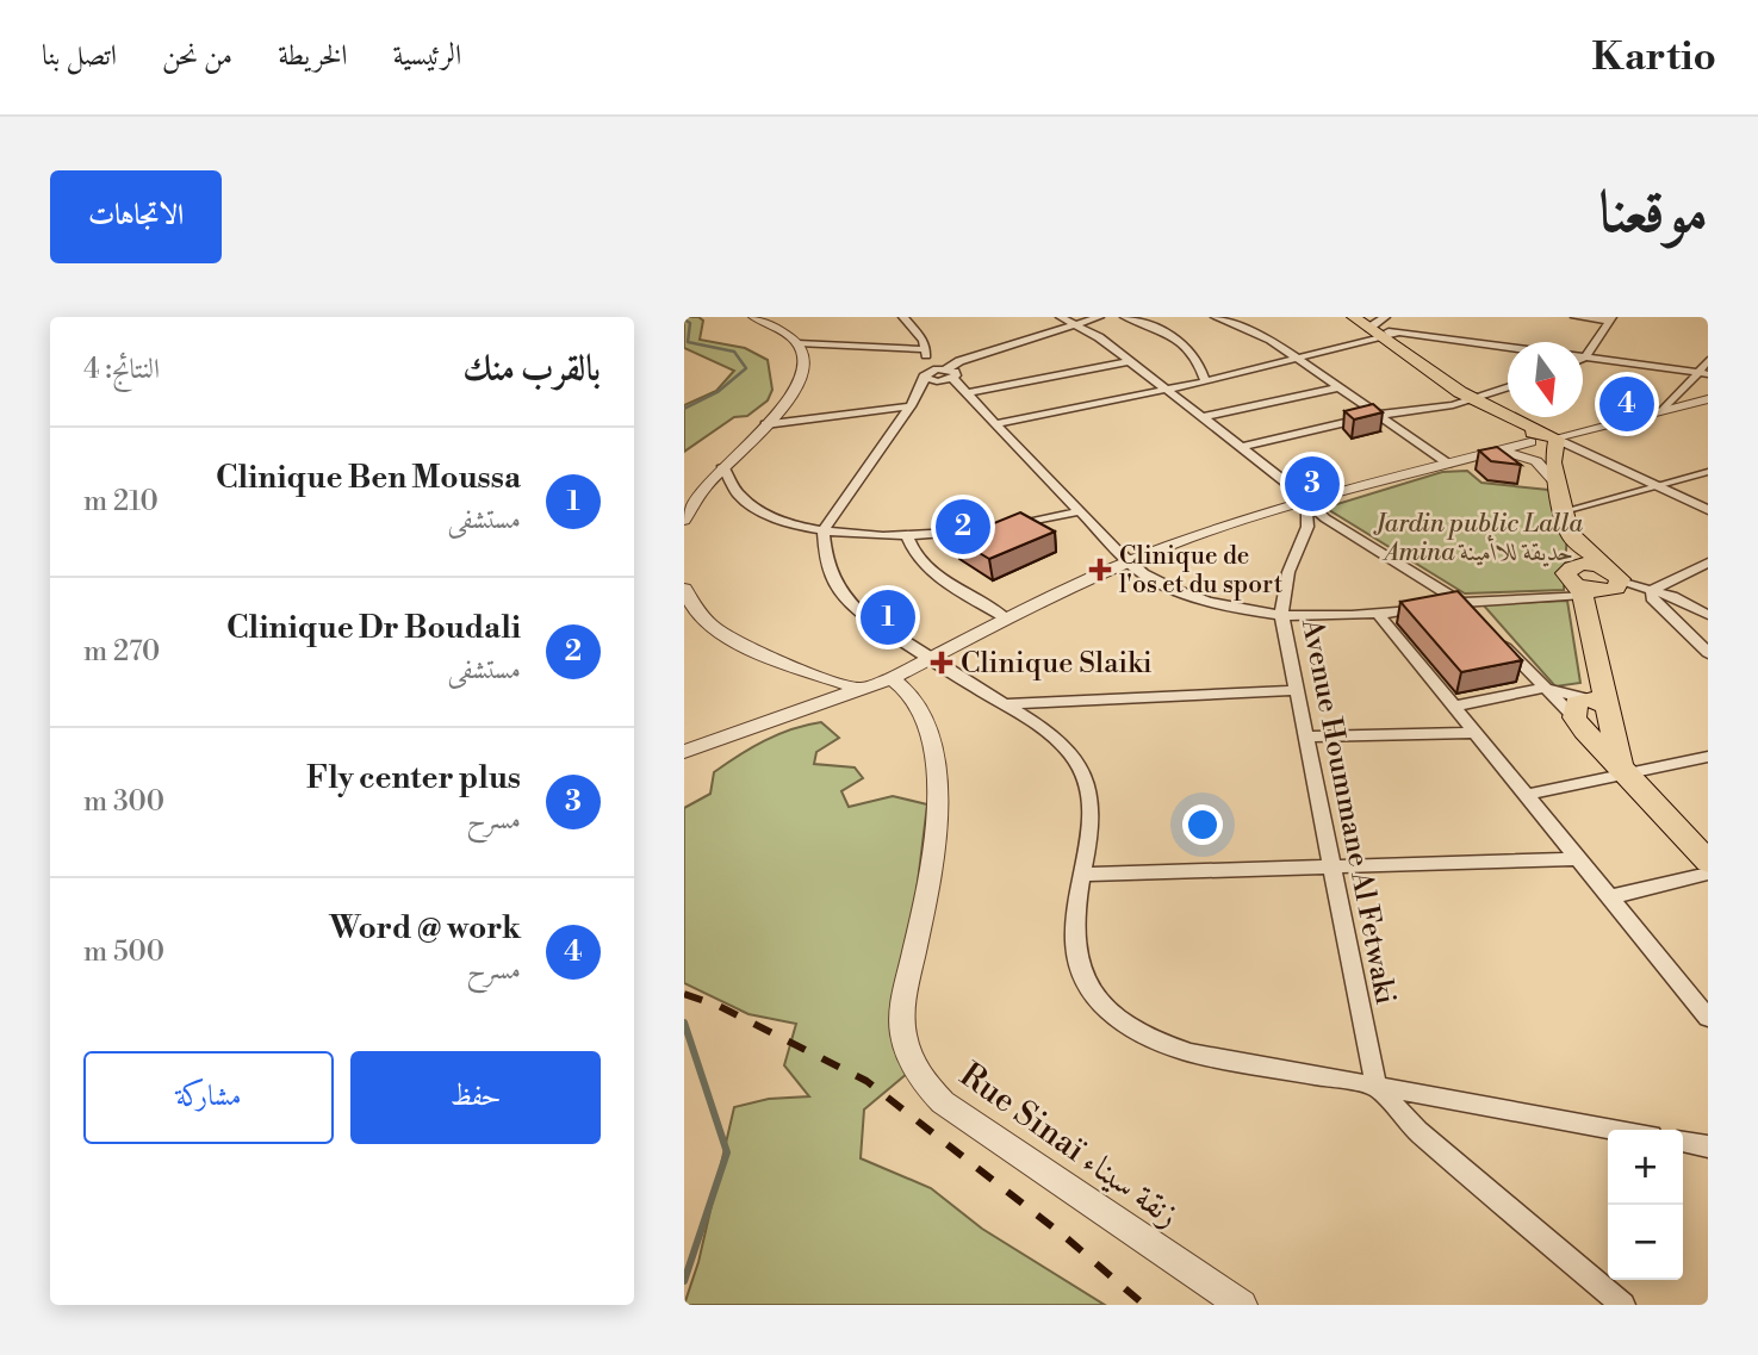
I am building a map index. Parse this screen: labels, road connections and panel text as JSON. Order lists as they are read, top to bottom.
{
  "streets": {
    "street": ["Avenue Hoummane Al Fetwaki", "Rue Sinaï زنقة سيناء"]
  },
  "parks": ["Jardin public Lalla Amina حديقة للاأمينة"],
  "places": {
    "health": ["Clinique de l'os et du sport", "Clinique Slaiki"]
  },
  "north": "bottom",
  "page": {
    "header": "Kartio",
    "nav": [
      "الرئيسية",
      "الخريطة",
      "من نحن",
      "اتصل بنا"
    ],
    "title": "موقعنا",
    "buttons": [
      "الاتجاهات",
      ["حفظ", "مشاركة"]
    ],
    "heading": ["بالقرب منك", "النتائج: 4"],
    "pins": [
      "4",
      "3",
      "2",
      "1"
    ],
    "list": [
      {
        "mark": "1",
        "name": "Clinique Ben Moussa",
        "note": "مستشفى",
        "value": "210 m"
      },
      {
        "mark": "2",
        "name": "Clinique Dr Boudali",
        "note": "مستشفى",
        "value": "270 m"
      },
      {
        "mark": "3",
        "name": "Fly center plus",
        "note": "مسرح",
        "value": "300 m"
      },
      {
        "mark": "4",
        "name": "Word @ work",
        "note": "مسرح",
        "value": "500 m"
      }
    ],
    "map_buttons": ["+", "−"]
  }
}
